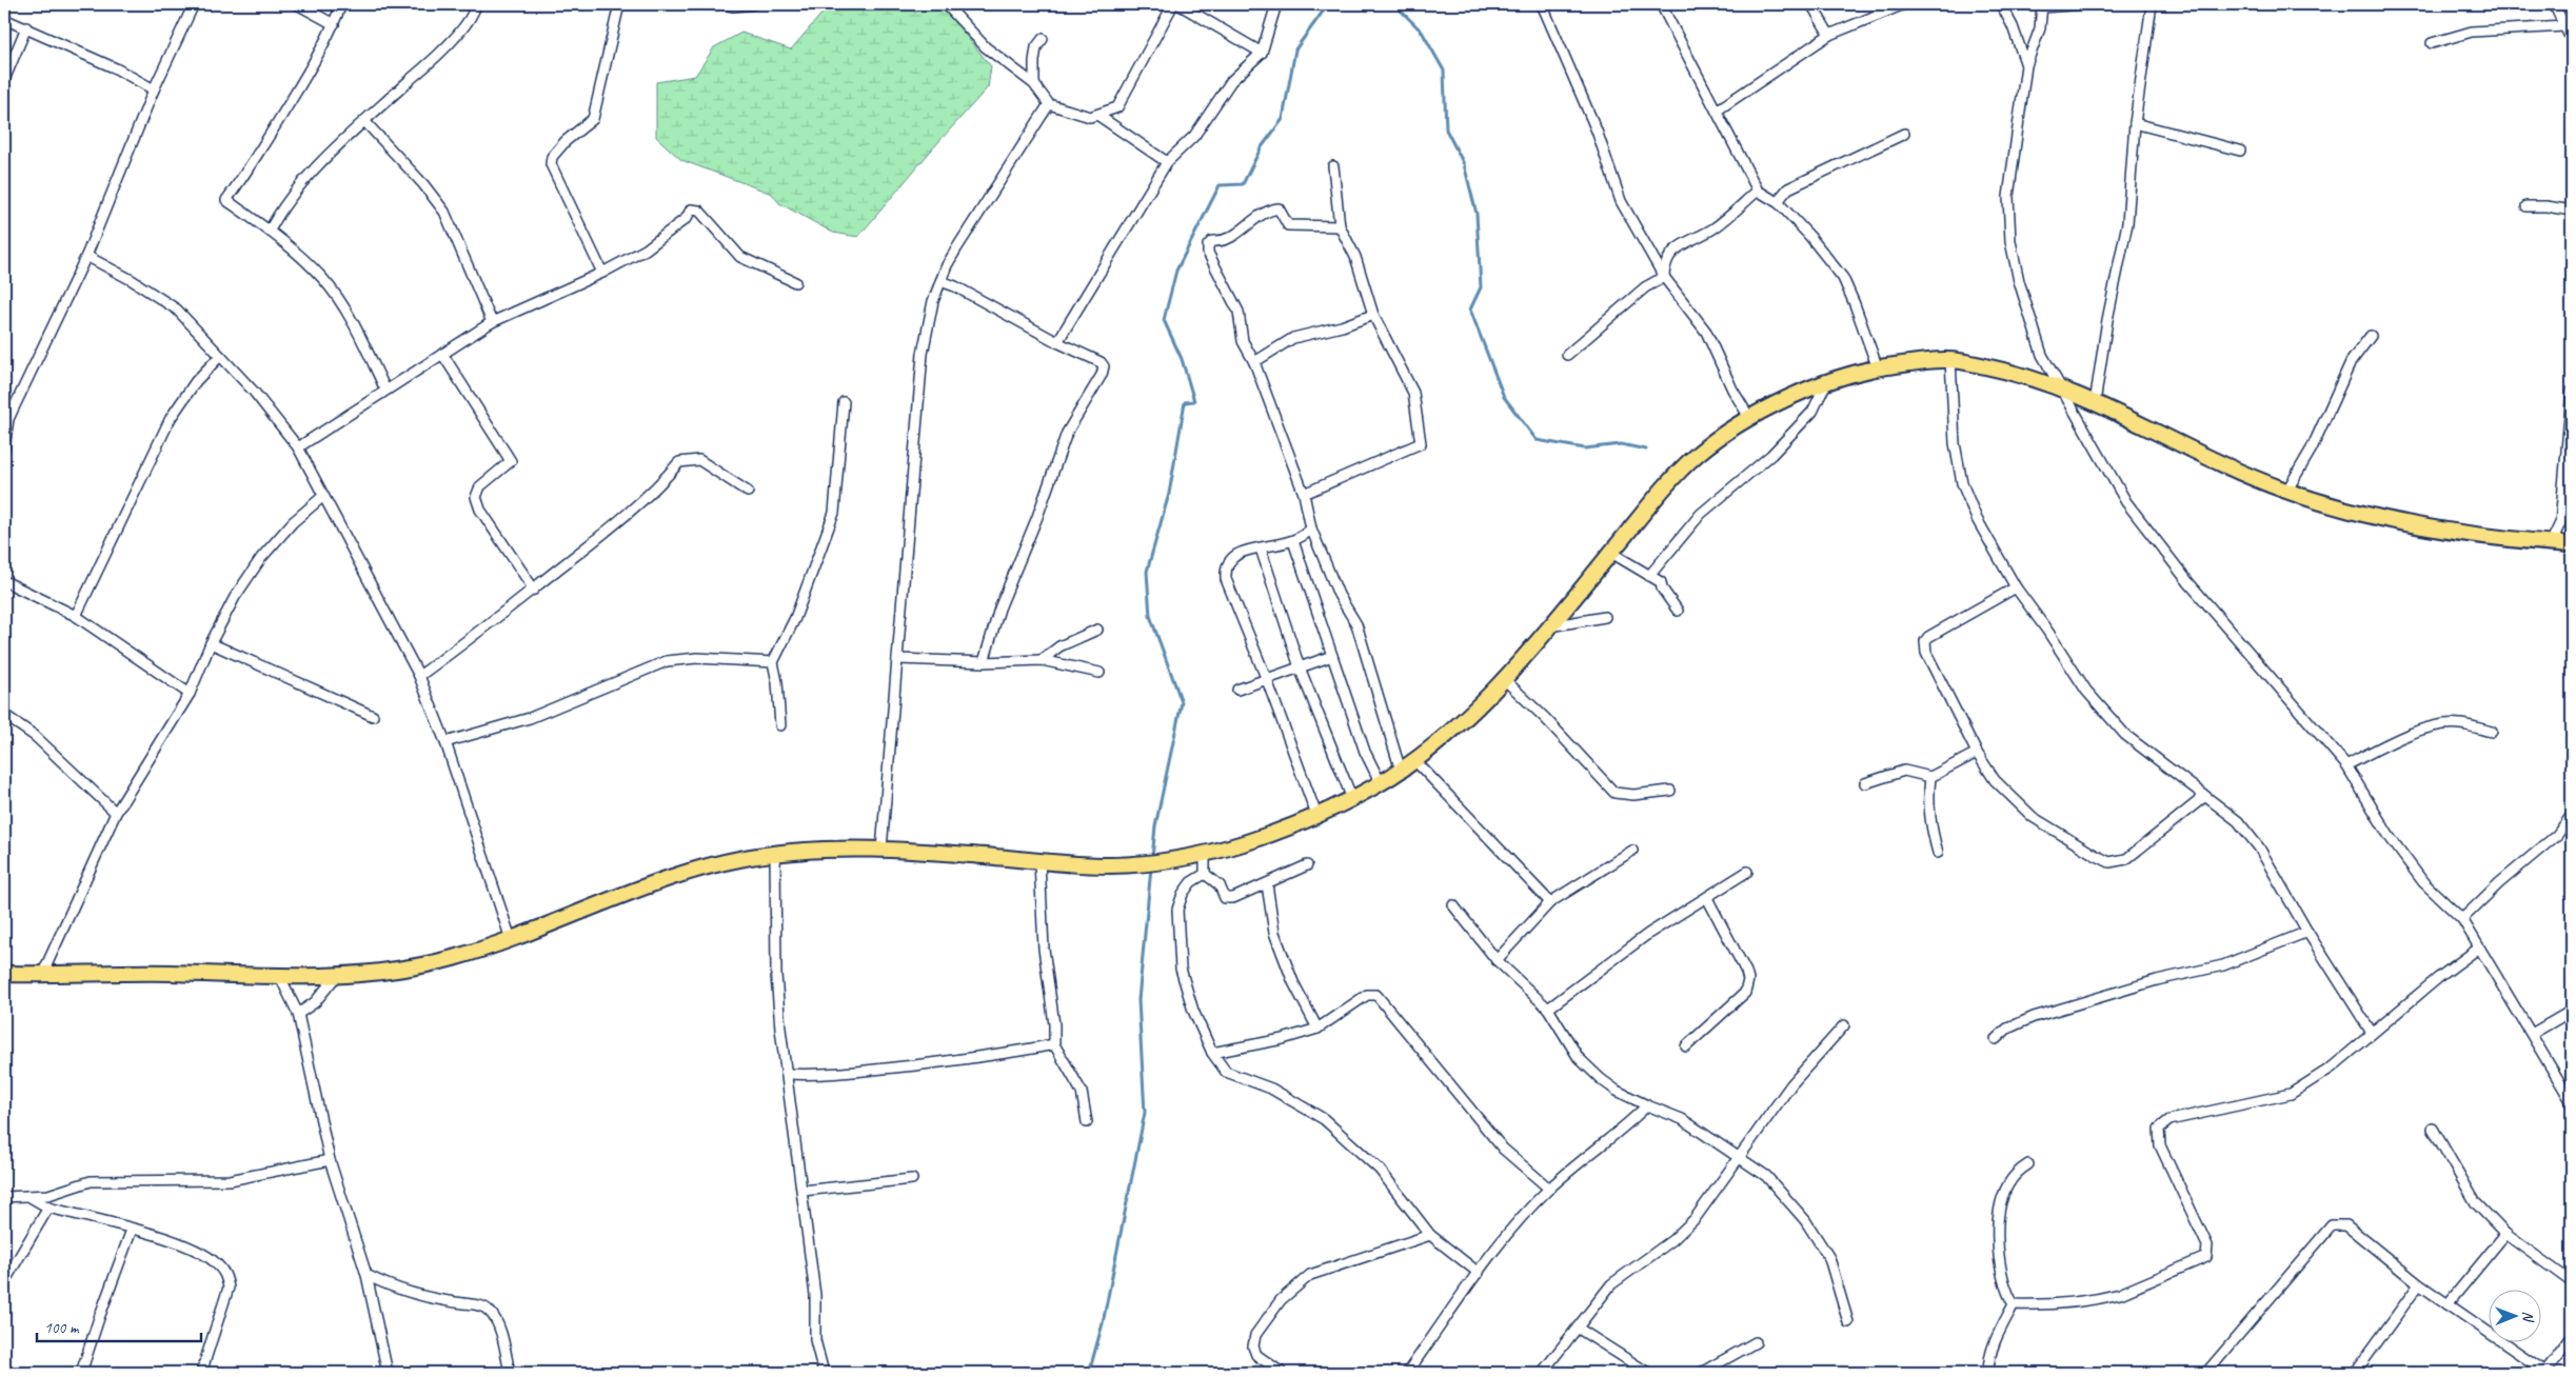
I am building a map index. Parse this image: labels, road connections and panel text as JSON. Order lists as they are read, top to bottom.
{
  "scale_bar": "100 m",
  "north": "right"
}
